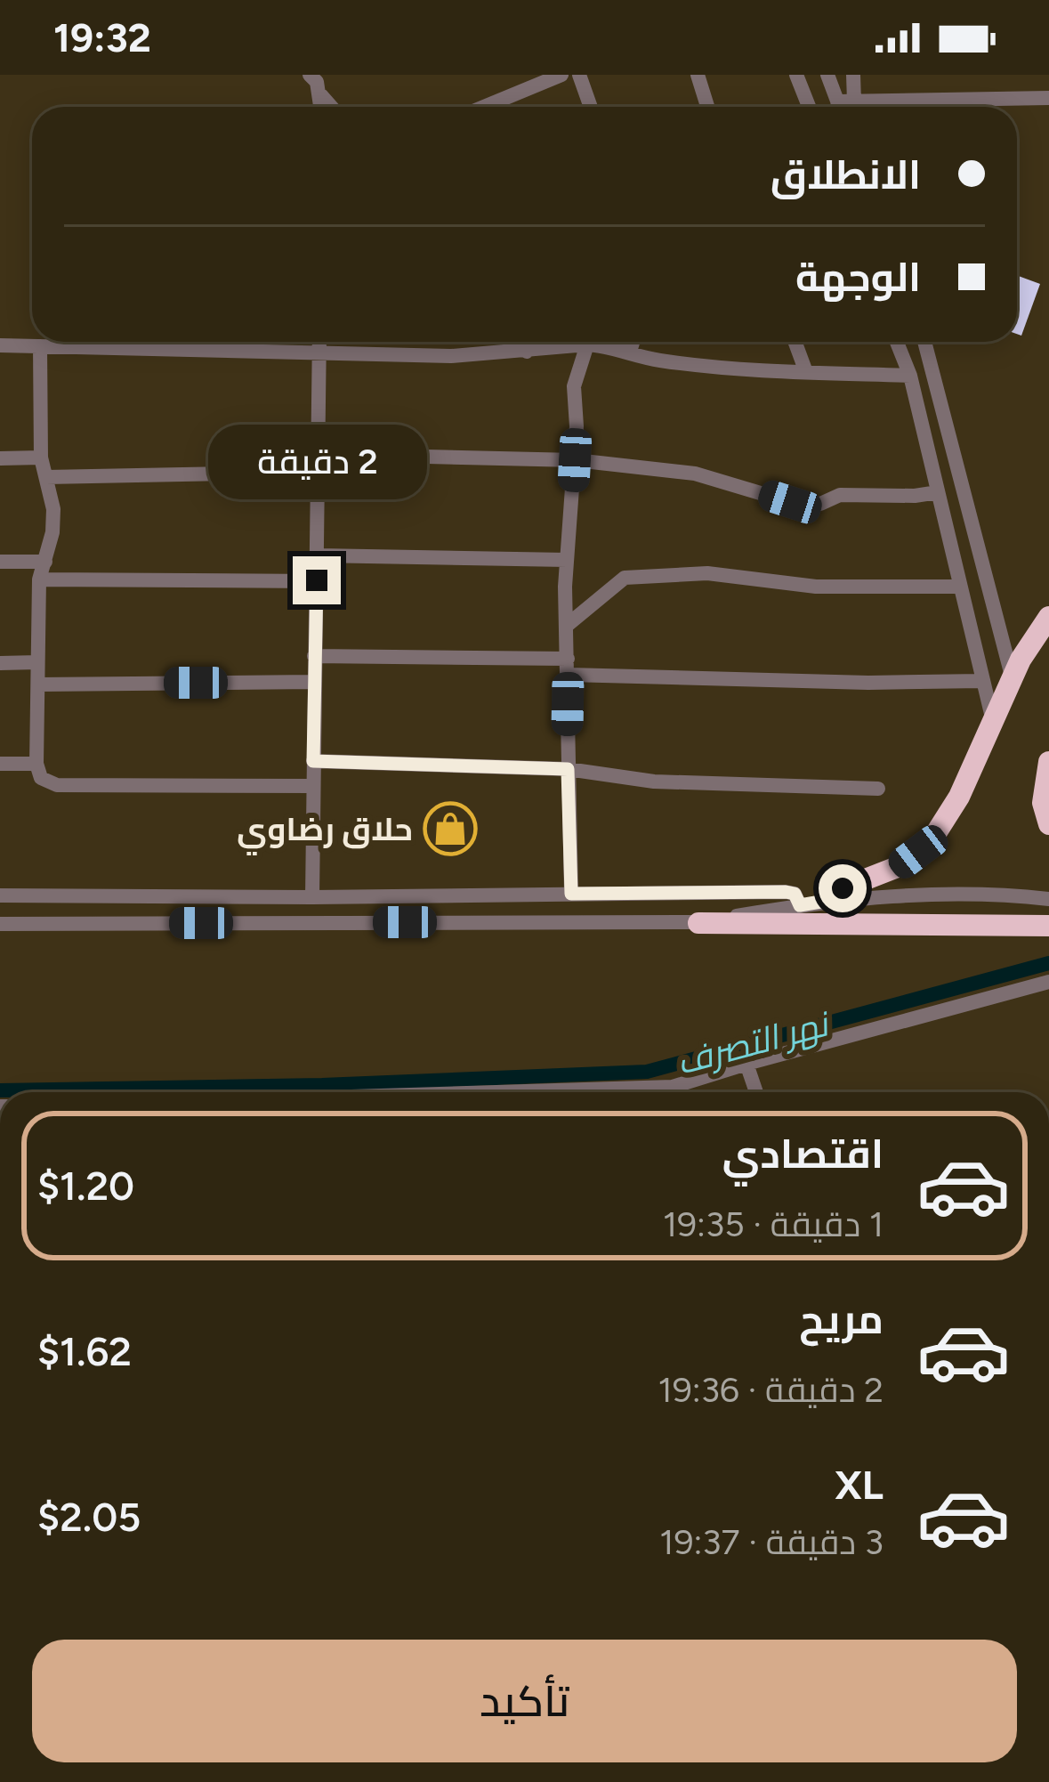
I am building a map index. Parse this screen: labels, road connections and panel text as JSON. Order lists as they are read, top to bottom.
{
  "water": ["نهر التصرف"],
  "places": {
    "shop": ["حلاق رضاوي"]
  },
  "page": {
    "status": "19:32",
    "banner": ["الانطلاق", "الوجهة"],
    "bubble": "2 دقيقة",
    "list": [
      {
        "name": "اقتصادي",
        "note": "1 دقيقة · 19:35",
        "value": "$1.20"
      },
      {
        "name": "مريح",
        "note": "2 دقيقة · 19:36",
        "value": "$1.62"
      },
      {
        "name": "XL",
        "note": "3 دقيقة · 19:37",
        "value": "$2.05"
      }
    ],
    "buttons": "تأكيد"
  }
}
